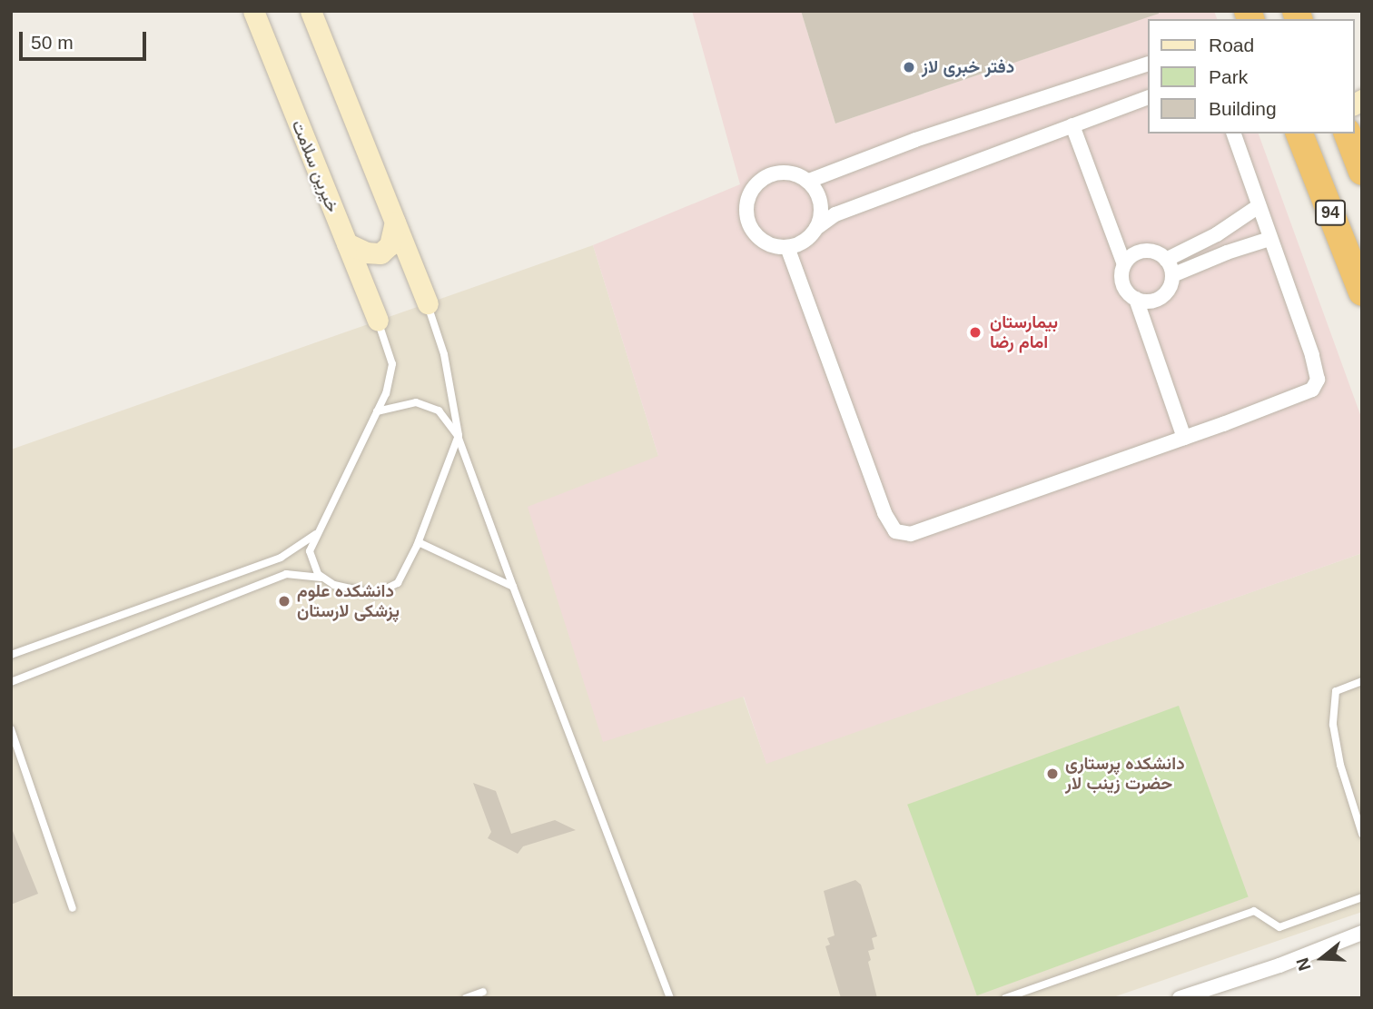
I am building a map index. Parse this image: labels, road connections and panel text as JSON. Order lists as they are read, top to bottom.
{
  "streets": {
    "highway": ["94"],
    "street": ["خیرین سلامت"]
  },
  "places": [
    "دفتر خبری لاز",
    "بیمارستان امام رضا",
    "دانشکده علوم پزشکی لارستان",
    "دانشکده پرستاری حضرت زینب لار"
  ],
  "legend": ["Road", "Park", "Building"],
  "scale_bar": "50 m",
  "north": "left"
}
